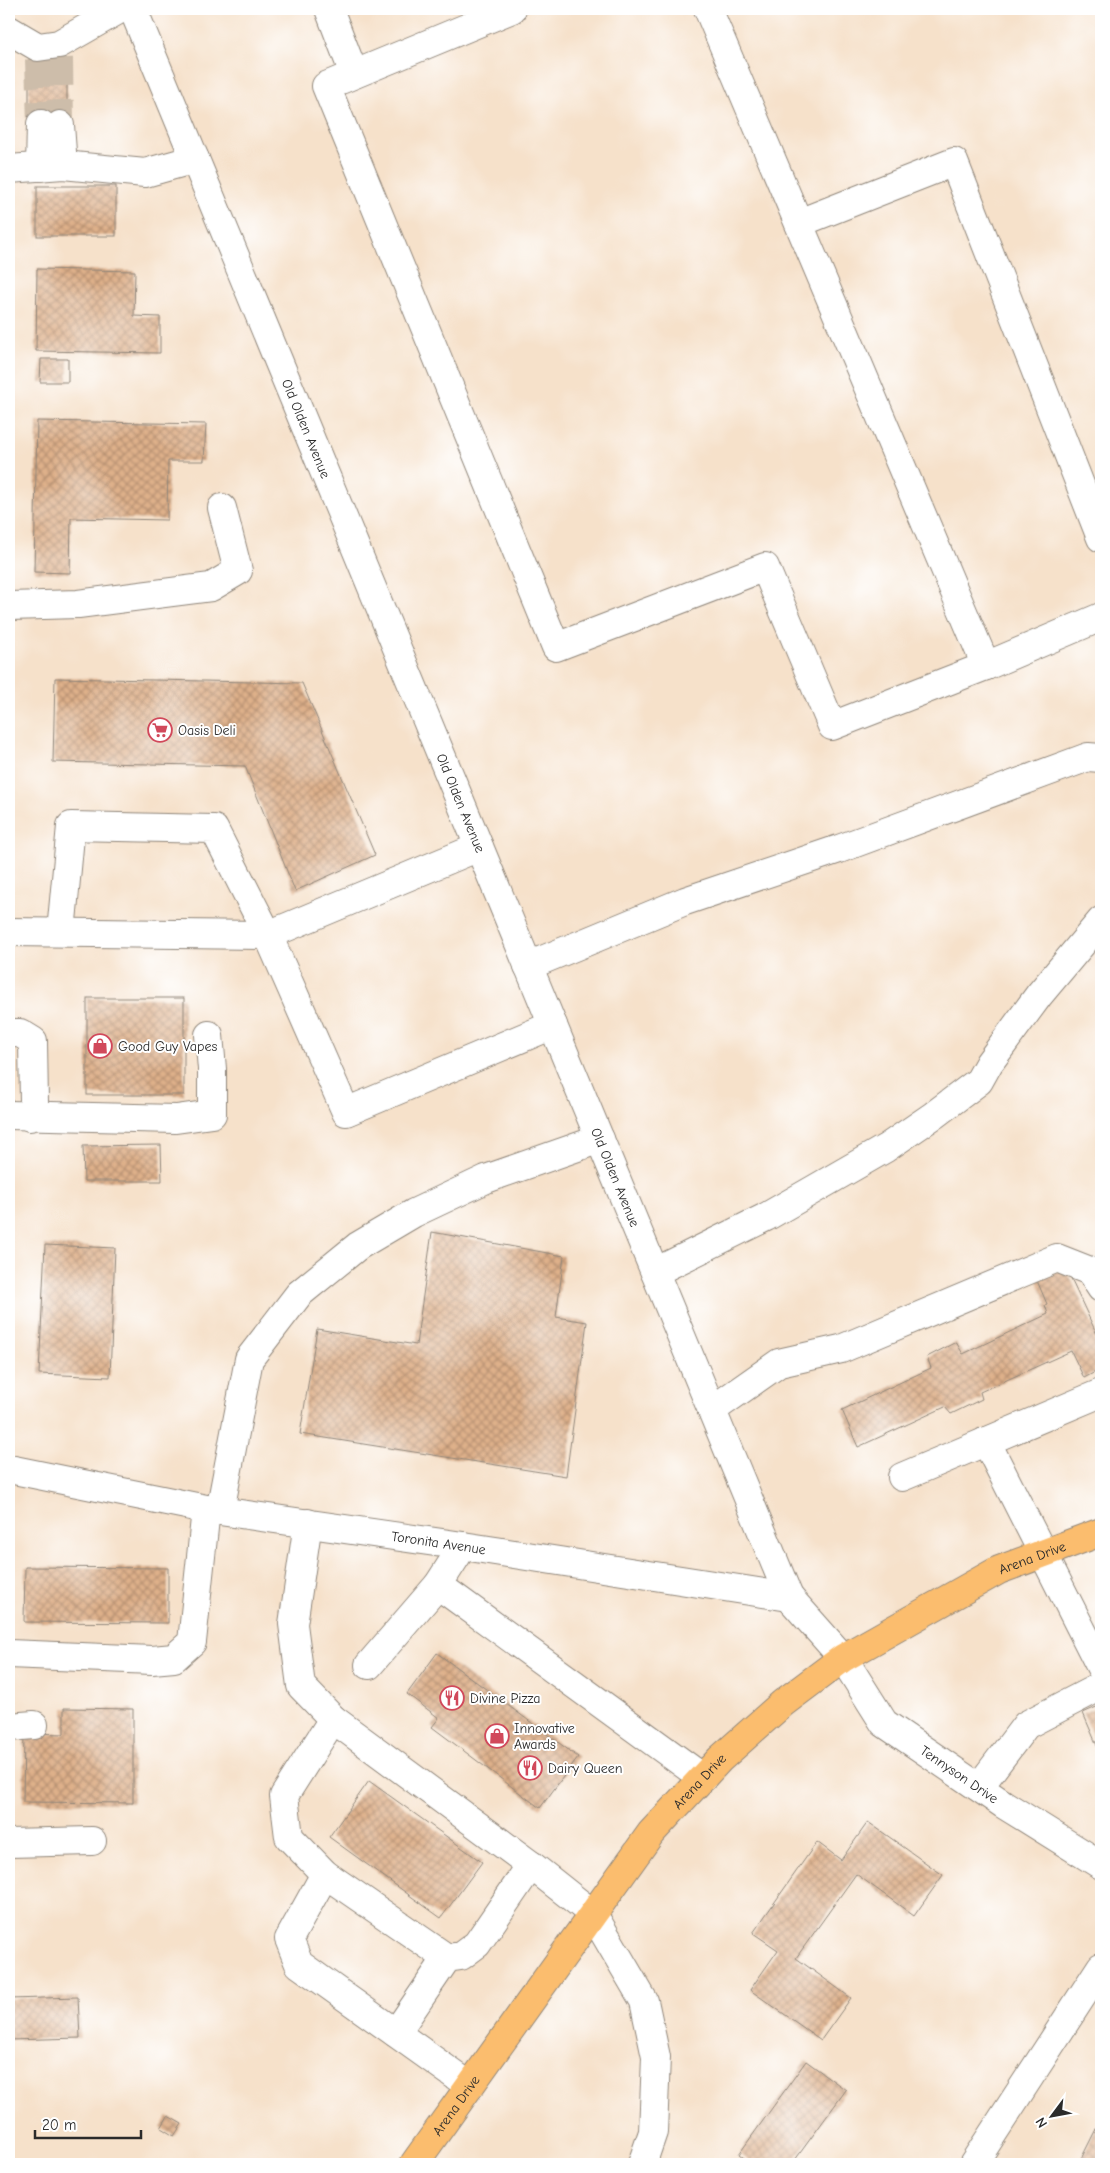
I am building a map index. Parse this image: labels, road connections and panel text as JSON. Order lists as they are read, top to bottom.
{
  "streets": {
    "main road": ["Arena Drive"],
    "street": ["Old Olden Avenue", "Toronita Avenue", "Tennyson Drive"]
  },
  "crossings": [
    ["Old Olden Avenue", "Toronita Avenue"],
    ["Arena Drive", "Tennyson Drive"]
  ],
  "places": {
    "supermarket": ["Oasis Deli"],
    "shop": ["Good Guy Vapes", "Innovative Awards"],
    "restaurant": ["Divine Pizza", "Dairy Queen"]
  },
  "scale_bar": "20 m",
  "north": "bottom left"
}
